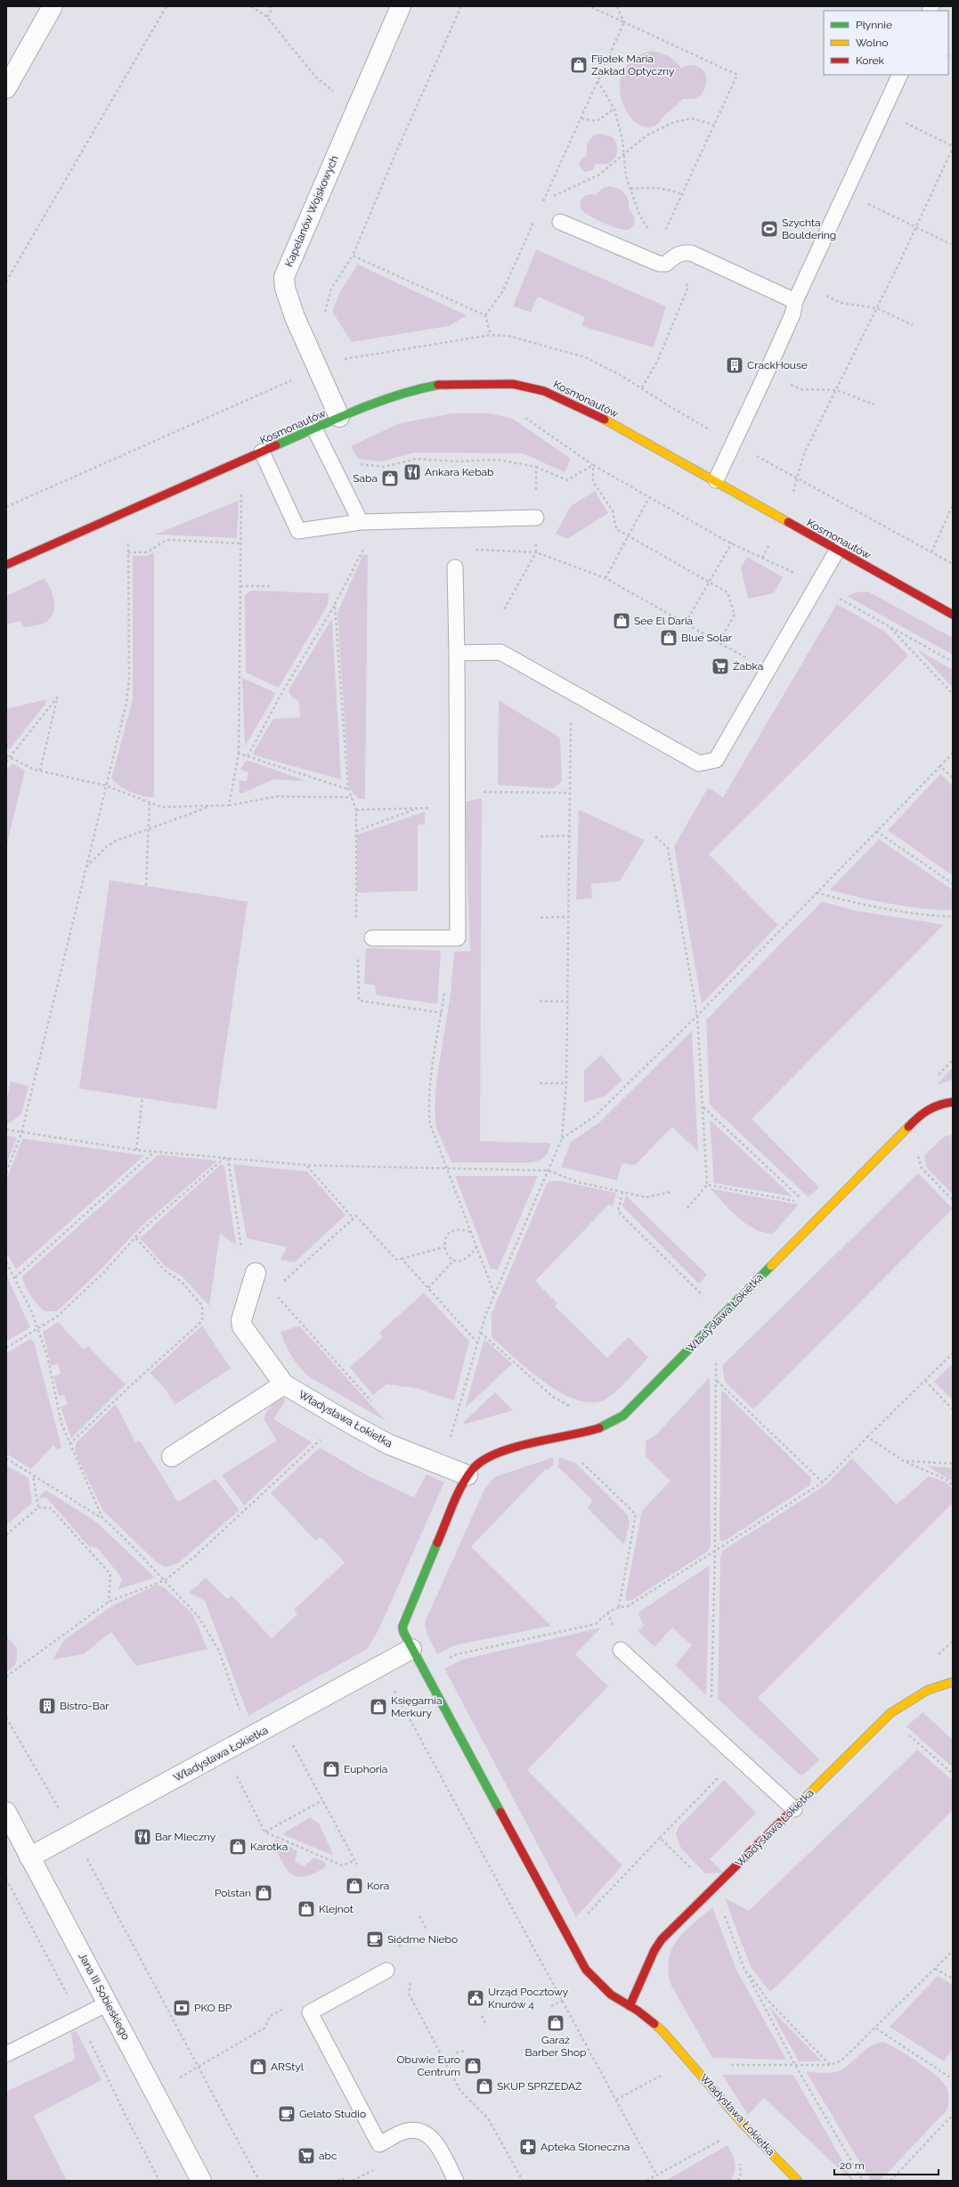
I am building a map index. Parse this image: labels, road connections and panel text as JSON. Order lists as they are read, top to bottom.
{
  "streets": {
    "street": [
      "Kapelanów Wojskowych",
      "Kosmonautów",
      "Władysława Łokietka",
      "Jana III Sobieskiego"
    ]
  },
  "crossings": [
    ["Kapelanów Wojskowych", "Kosmonautów"],
    ["Władysława Łokietka", "Jana III Sobieskiego"]
  ],
  "places": {
    "shop": [
      "Fijołek Maria Zakład Optyczny",
      "Saba",
      "See El Daria",
      "Blue Solar",
      "Księgarnia Merkury",
      "Euphoria",
      "Karotka",
      "Kora",
      "Polstan",
      "Klejnot",
      "Garaż Barber Shop",
      "Obuwie Euro Centrum",
      "ARStyl",
      "SKUP SPRZEDAŻ"
    ],
    "sports": ["Szychta Bouldering"],
    "building": ["CrackHouse", "Bistro-Bar"],
    "restaurant": ["Ankara Kebab", "Bar Mleczny"],
    "supermarket": ["Żabka", "abc"],
    "cafe": ["Siódme Niebo", "Gelato Studio"],
    "public building": ["Urząd Pocztowy Knurów 4"],
    "bank": ["PKO BP"],
    "pharmacy": ["Apteka Słoneczna"]
  },
  "legend": ["Płynnie", "Wolno", "Korek"],
  "scale_bar": "20 m"
}
